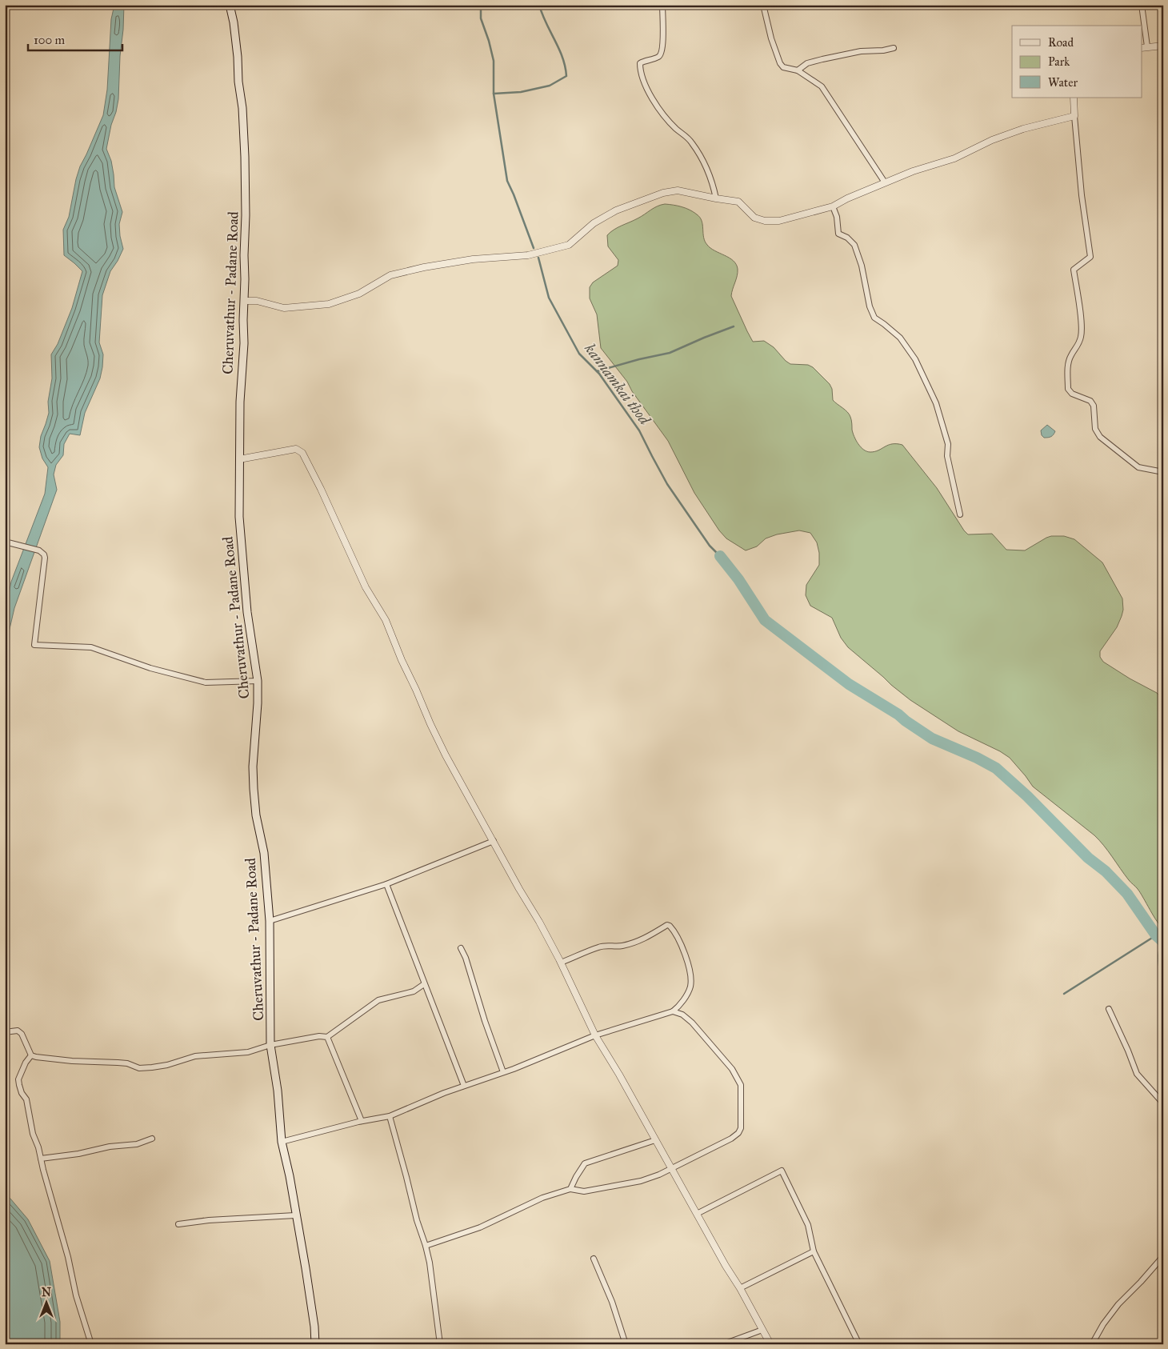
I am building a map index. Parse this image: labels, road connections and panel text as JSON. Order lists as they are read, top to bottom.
{
  "streets": {
    "main road": ["Cheruvathur - Padane Road"]
  },
  "water": ["kannamkai thod"],
  "legend": ["Road", "Park", "Water"],
  "scale_bar": "100 m",
  "north": "top"
}
